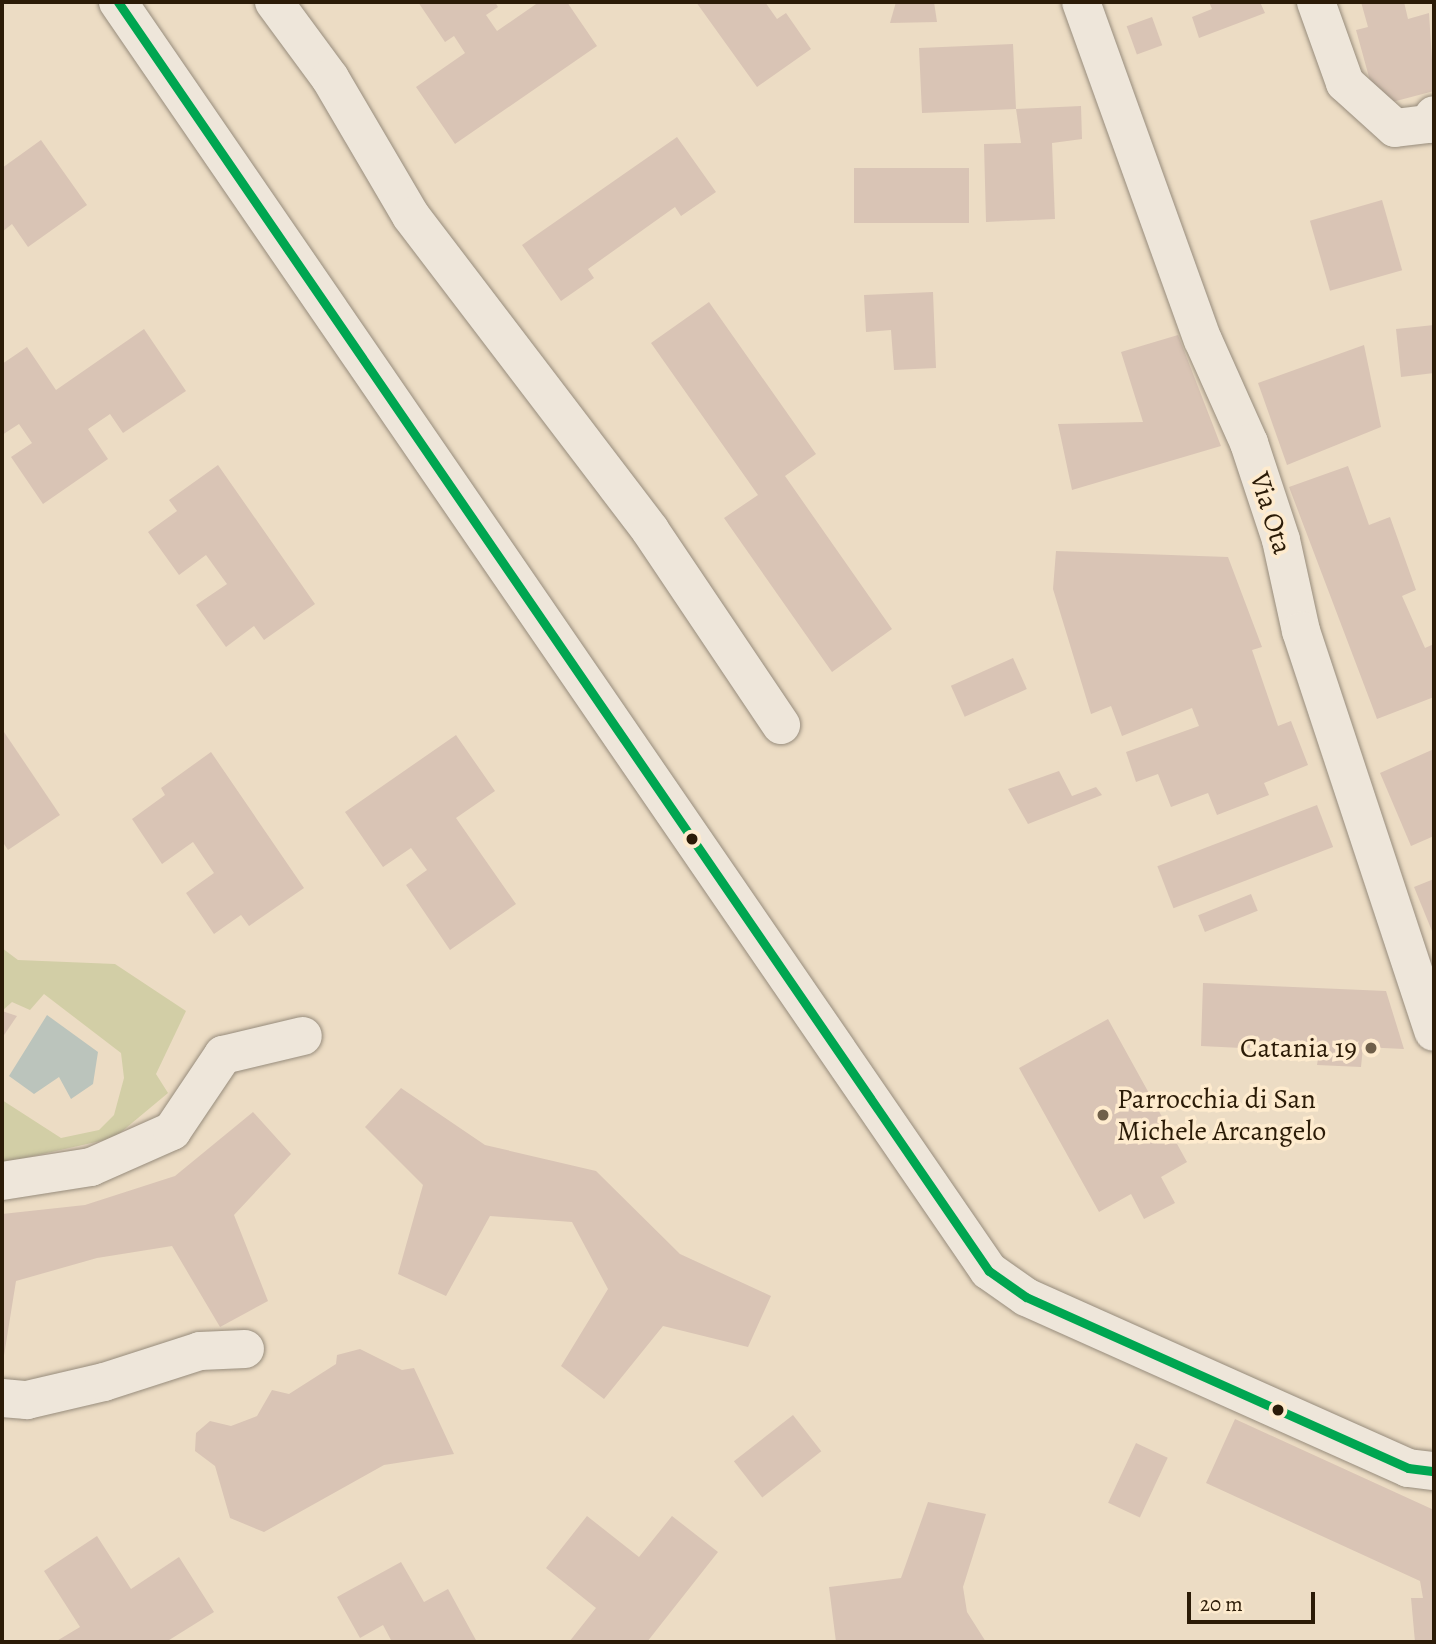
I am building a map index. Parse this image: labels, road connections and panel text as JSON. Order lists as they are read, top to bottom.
{
  "streets": {
    "street": ["Via Ota"]
  },
  "places": ["Catania 19", "Parrocchia di San Michele Arcangelo"],
  "scale_bar": "20 m"
}
